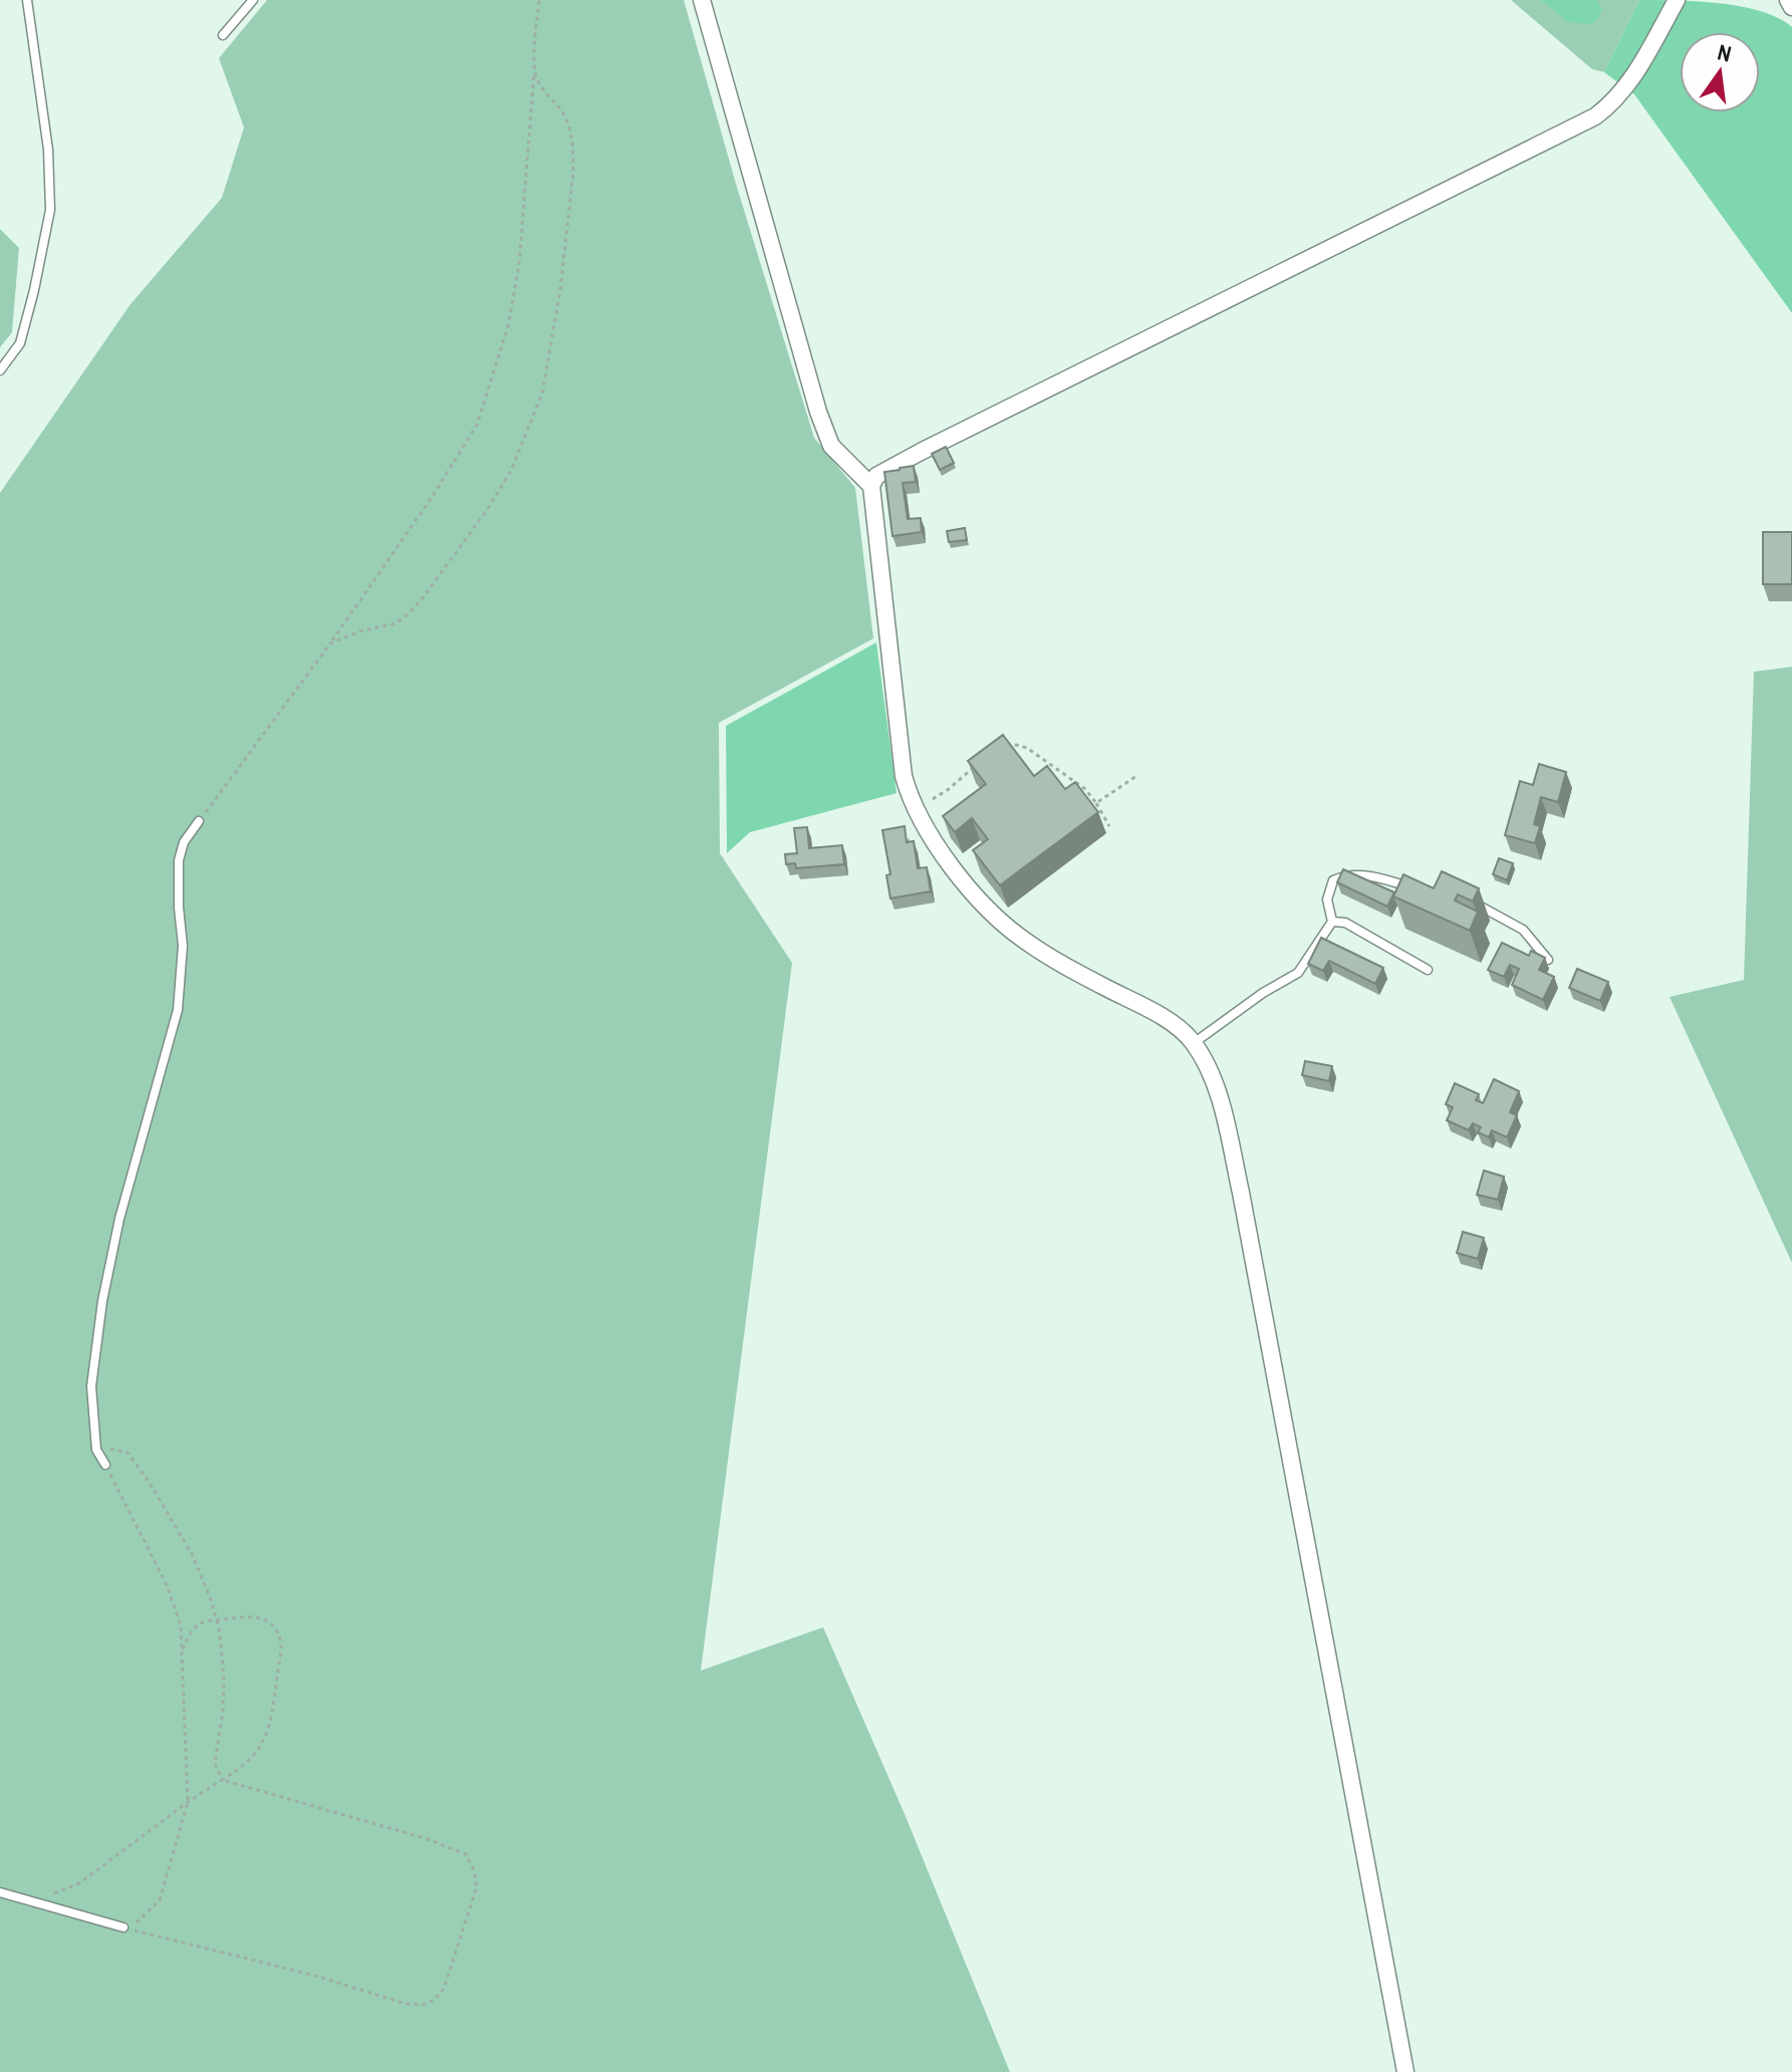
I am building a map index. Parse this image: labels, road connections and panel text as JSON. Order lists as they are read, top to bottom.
{
  "north": "top"
}
